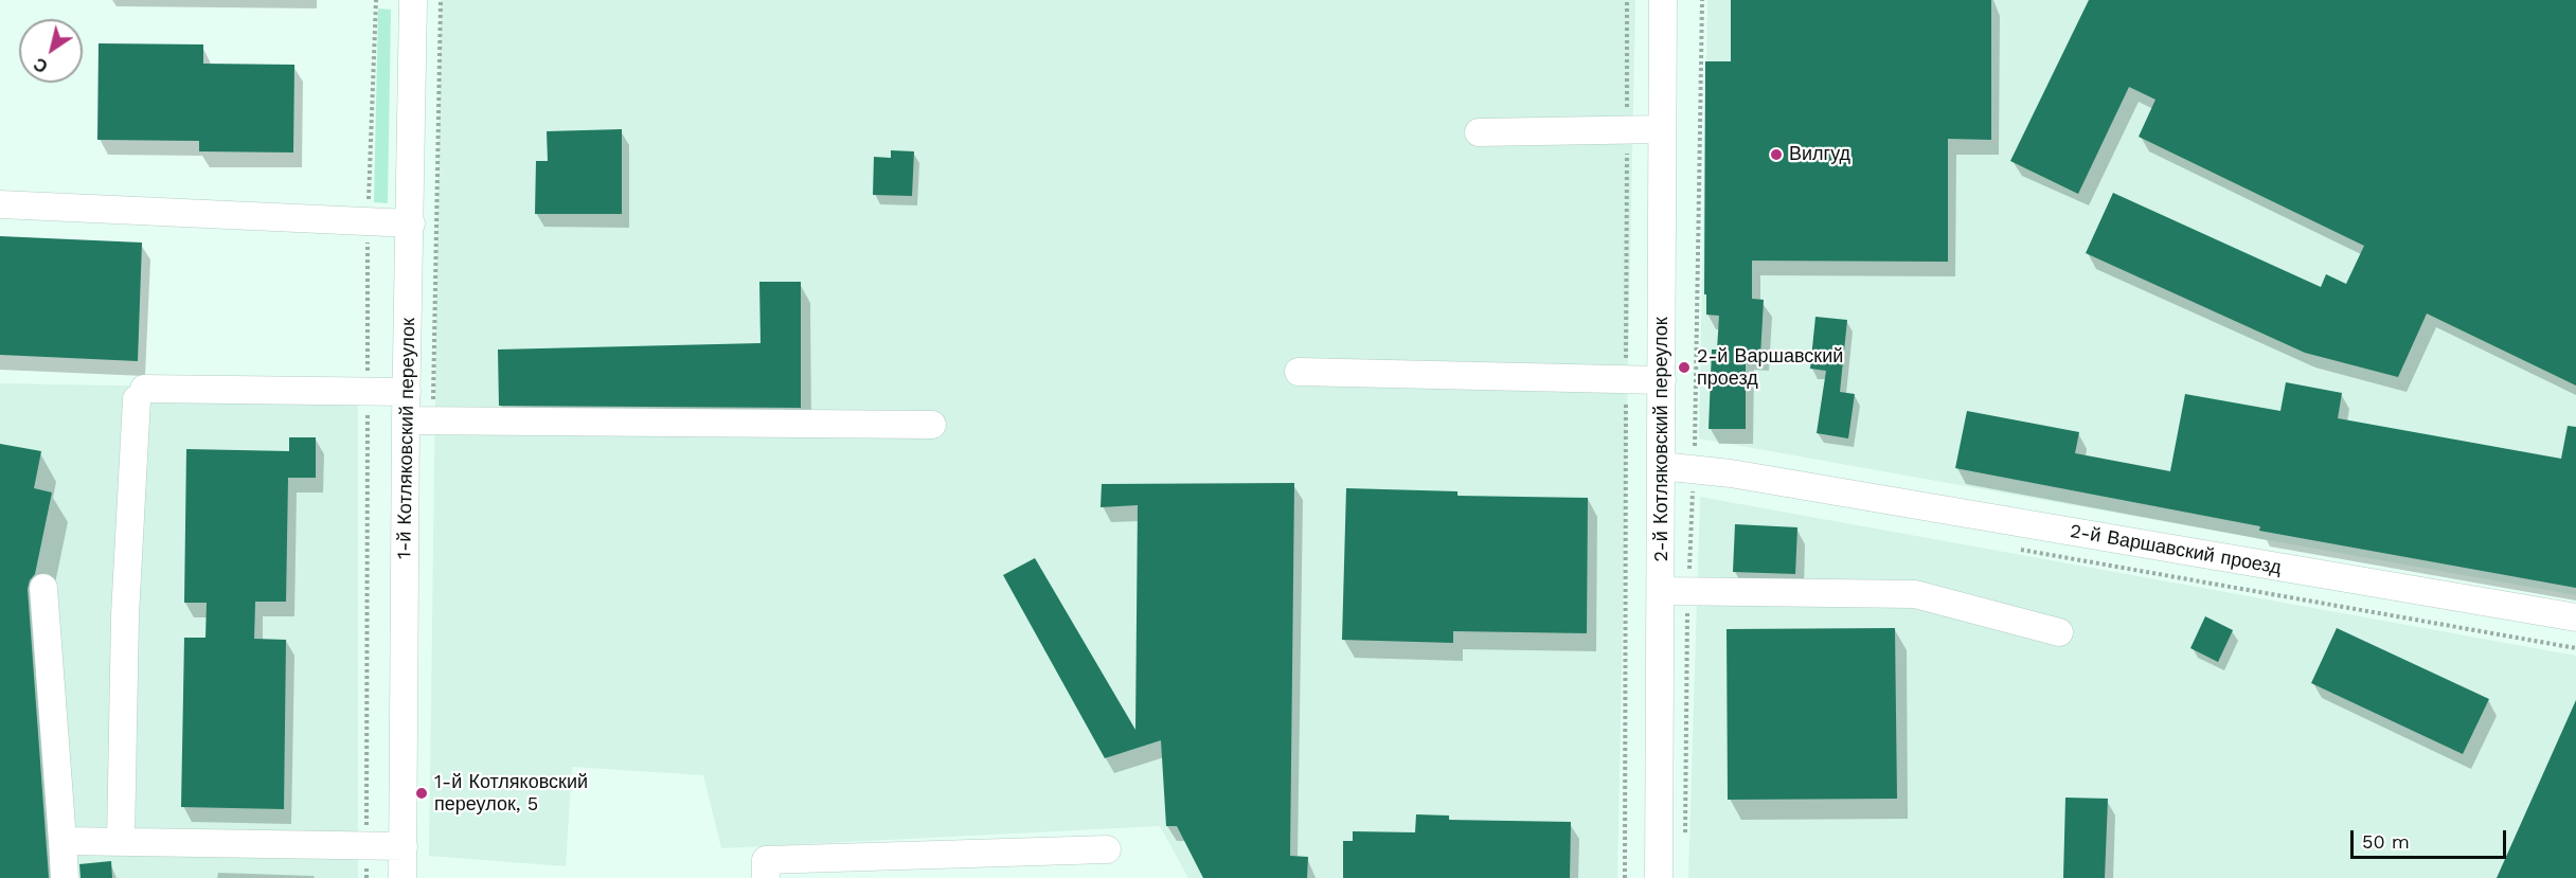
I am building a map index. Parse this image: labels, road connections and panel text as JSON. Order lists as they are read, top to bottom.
{
  "streets": {
    "street": ["1-й Котляковский переулок", "2-й Котляковский переулок", "2-й Варшавский проезд"]
  },
  "crossings": [
    ["2-й Котляковский переулок", "2-й Варшавский проезд"]
  ],
  "places": ["Вилгуд", "2-й Варшавский проезд", "1-й Котляковский переулок, 5"],
  "scale_bar": "50 m",
  "north": "bottom left"
}
